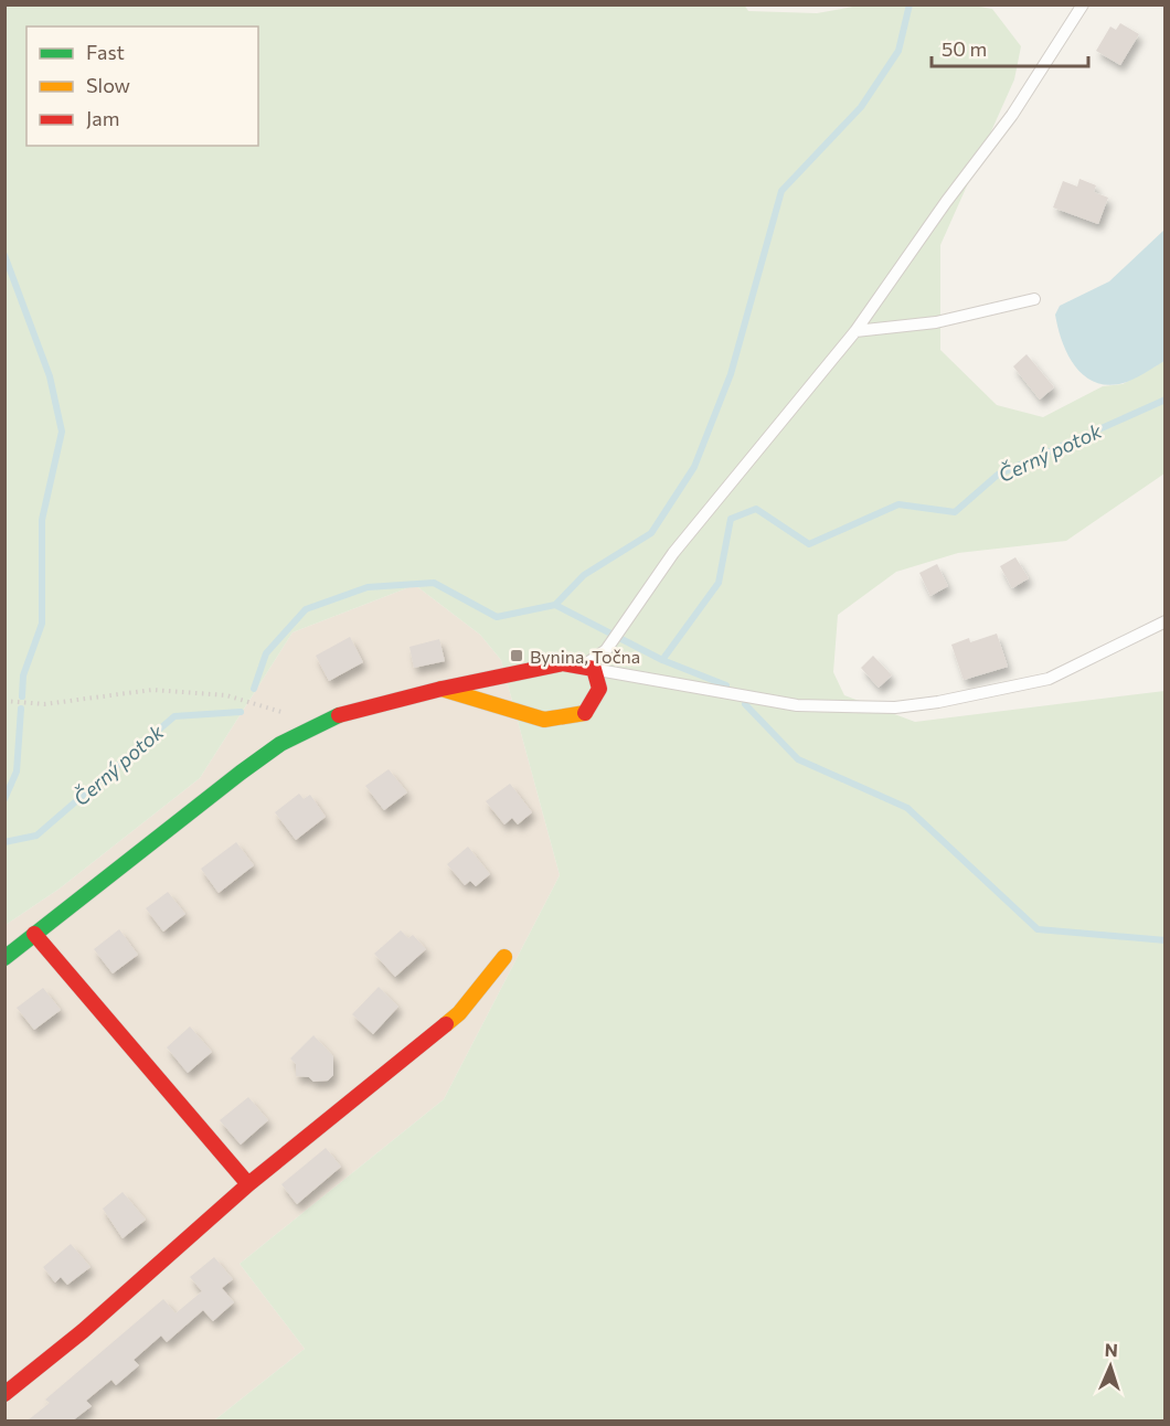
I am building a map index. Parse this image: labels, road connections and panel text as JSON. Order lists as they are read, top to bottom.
{
  "water": ["Černý potok"],
  "places": {
    "transit": ["Bynina, Točna"]
  },
  "legend": ["Fast", "Slow", "Jam"],
  "scale_bar": "50 m",
  "north": "top"
}
